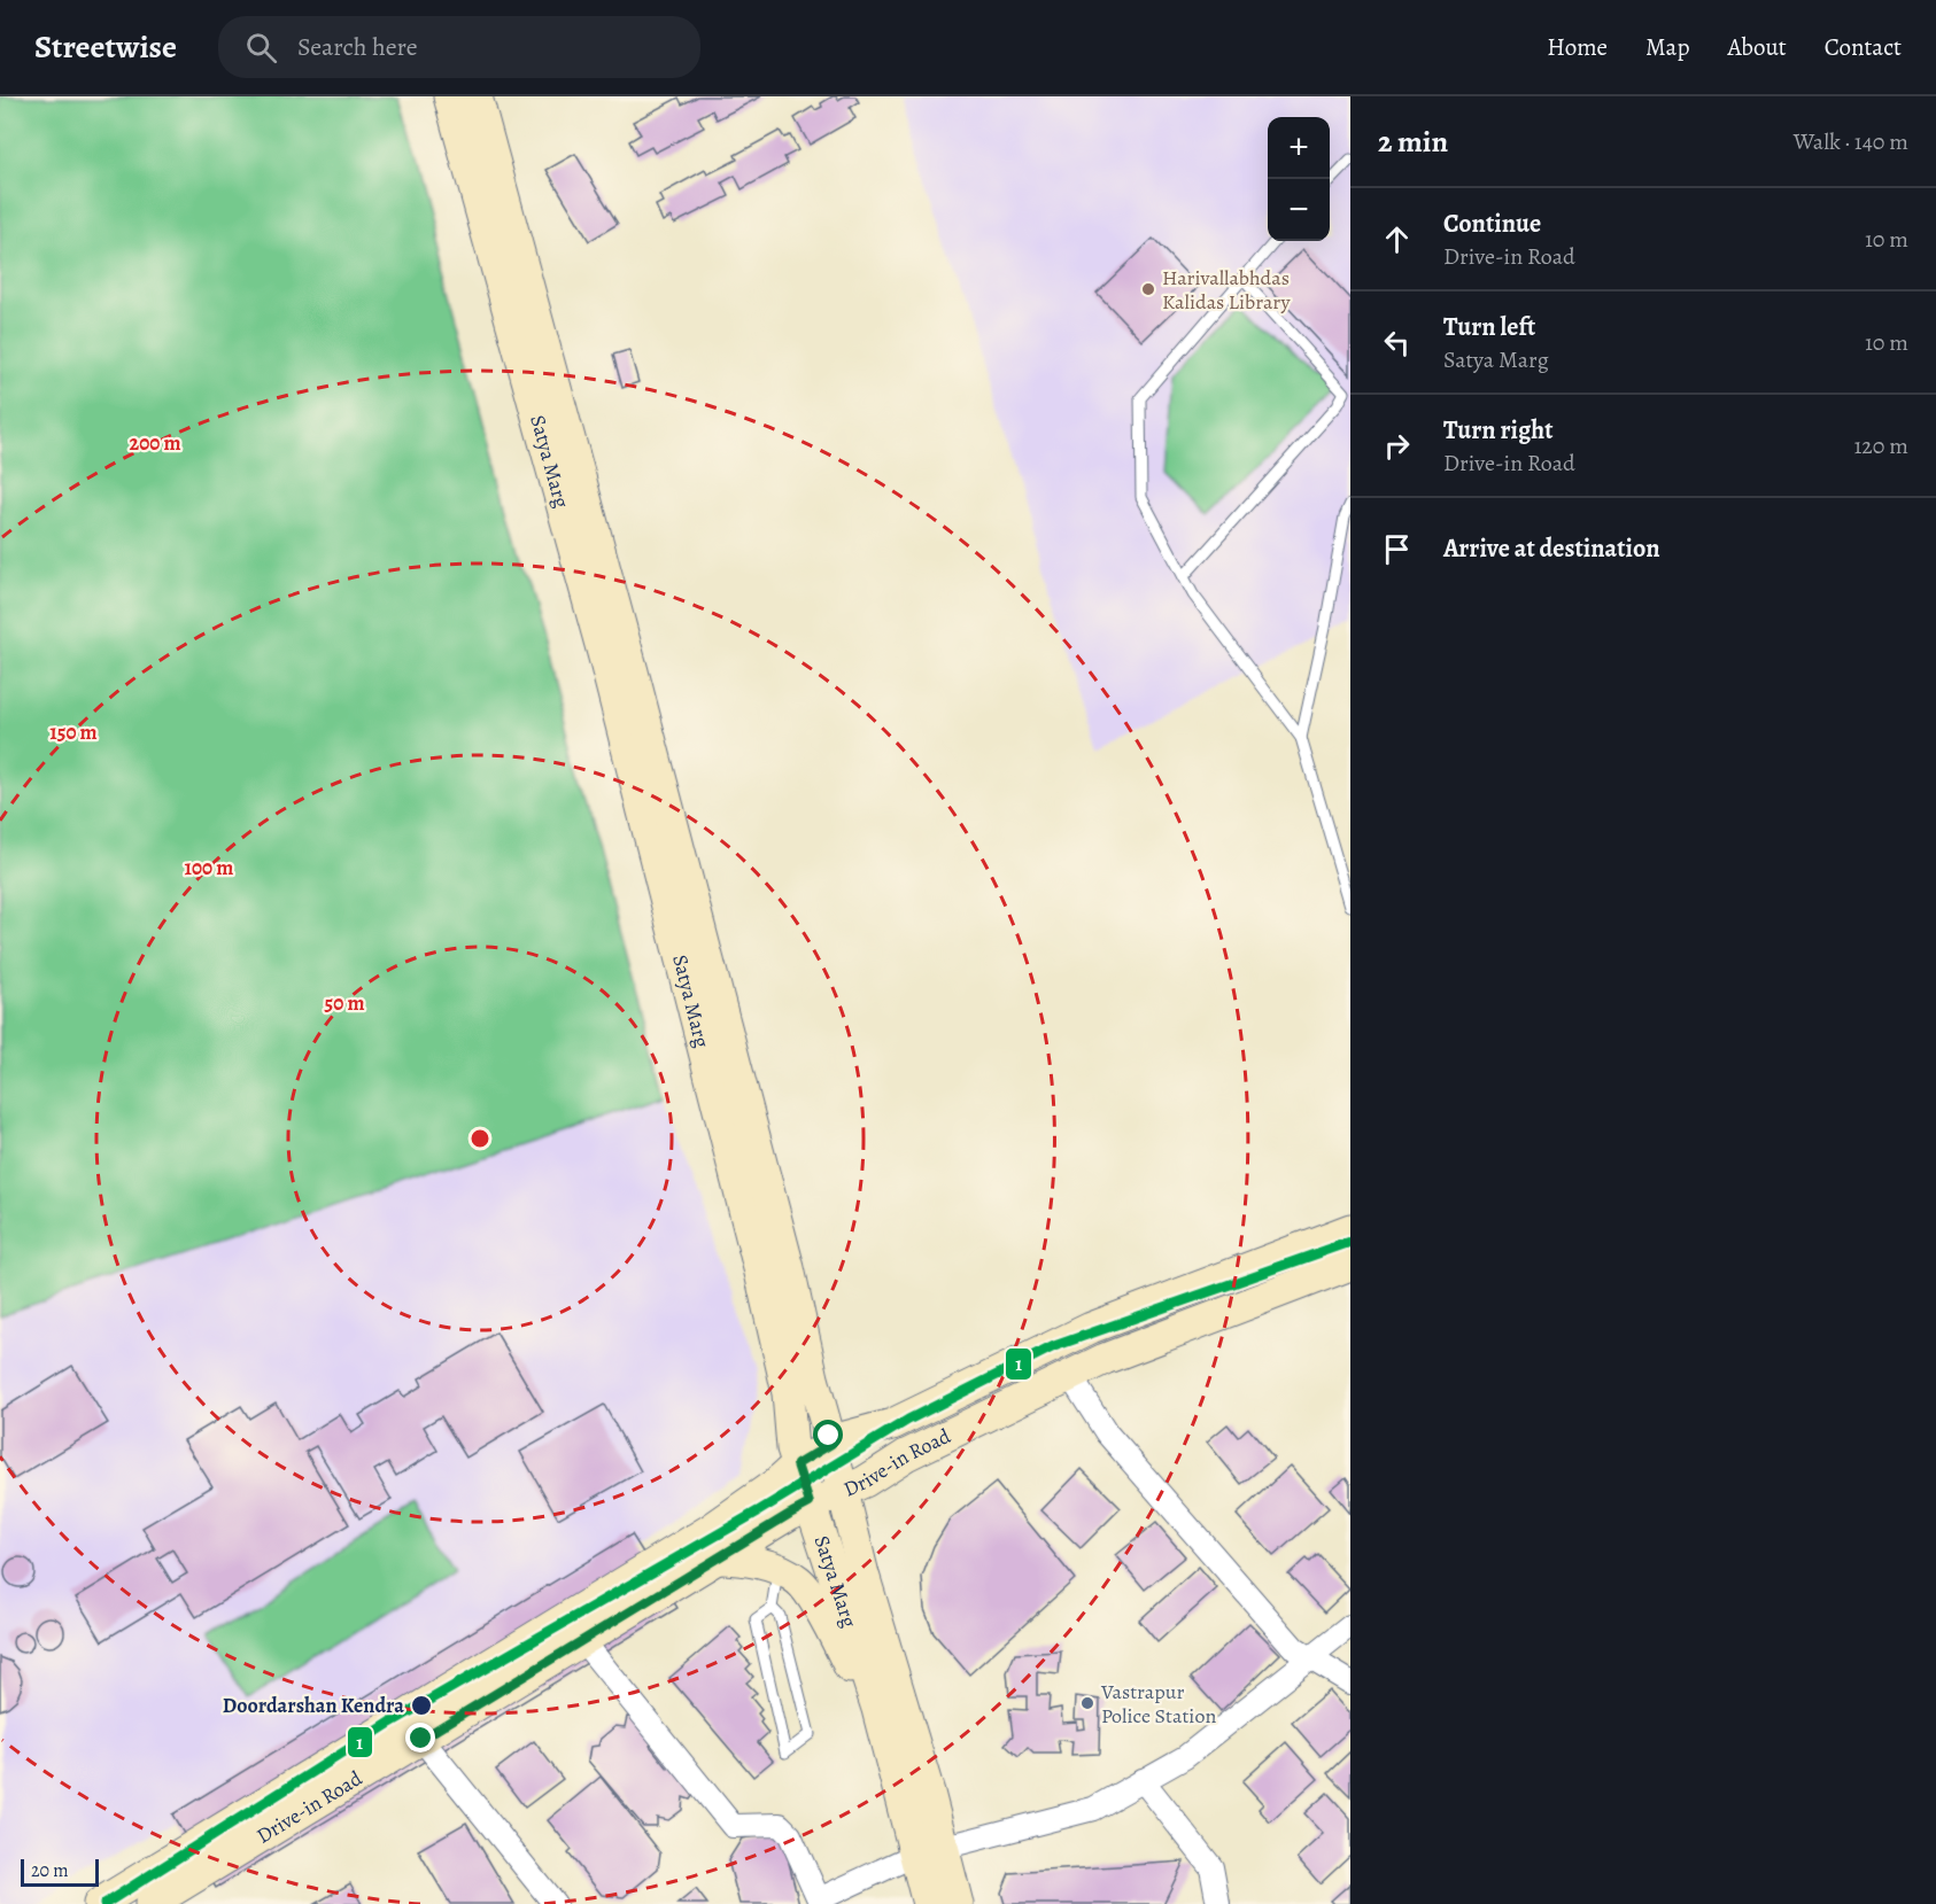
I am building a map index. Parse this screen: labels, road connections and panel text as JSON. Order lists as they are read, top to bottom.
{
  "streets": {
    "main road": ["Satya Marg", "Drive-in Road"]
  },
  "crossings": [
    ["Satya Marg", "Drive-in Road"]
  ],
  "places": ["Harivallabhdas Kalidas Library", "Vastrapur Police Station", "Doordarshan Kendra"],
  "lines": ["transit line 1"],
  "scale_bar": "20 m",
  "page": {
    "header": "Streetwise",
    "search": "Search here",
    "nav": [
      "Home",
      "Map",
      "About",
      "Contact"
    ],
    "heading": ["2 min", "Walk · 140 m"],
    "map_buttons": ["+", "−"],
    "list": [
      ["Continue", "Drive-in Road", "10 m"],
      ["Turn left", "Satya Marg", "10 m"],
      ["Turn right", "Drive-in Road", "120 m"],
      "Arrive at destination"
    ],
    "scale": "20 m"
  },
  "rings": [
    "200 m",
    "150 m",
    "100 m",
    "50 m"
  ]
}
